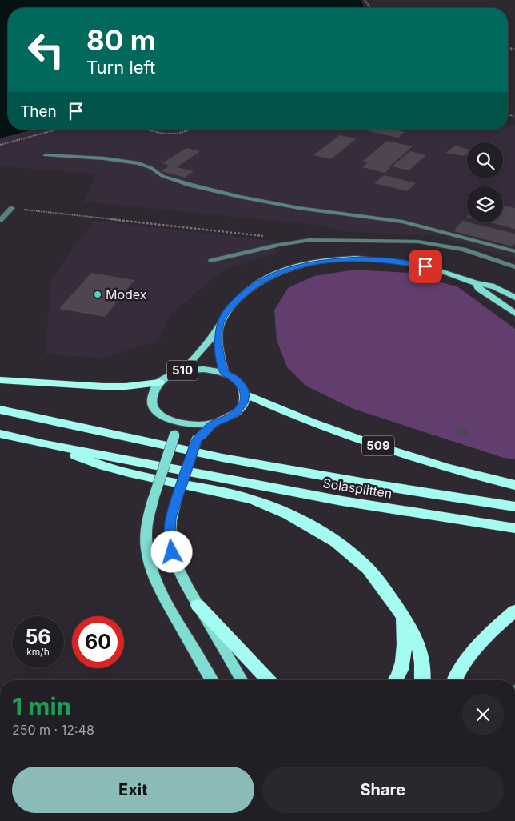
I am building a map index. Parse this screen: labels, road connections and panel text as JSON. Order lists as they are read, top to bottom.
{
  "streets": {
    "highway": ["509", "Solasplitten"],
    "main road": ["510"]
  },
  "crossings": [
    ["510", "509"]
  ],
  "places": ["Modex"],
  "page": {
    "turn": ["80 m", "Turn left"],
    "then": "Then",
    "speed": "56 km/h",
    "limit": "60",
    "heading": ["1 min", "250 m · 12:48"],
    "buttons": ["Exit", "Share"]
  }
}
